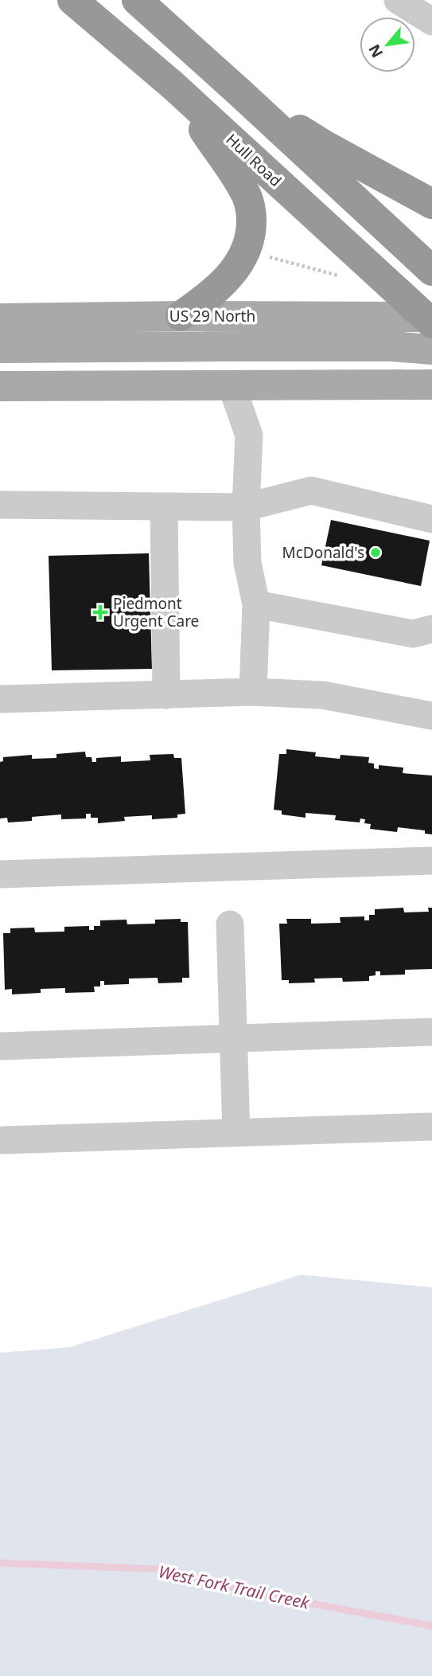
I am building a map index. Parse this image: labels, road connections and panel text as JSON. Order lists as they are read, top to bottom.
{
  "streets": {
    "highway": ["Hull Road"],
    "main road": ["US 29 North"]
  },
  "crossings": [
    ["Hull Road", "US 29 North"]
  ],
  "water": ["West Fork Trail Creek"],
  "places": {
    "other": ["McDonald's"],
    "health": ["Piedmont Urgent Care"]
  },
  "north": "bottom left"
}
